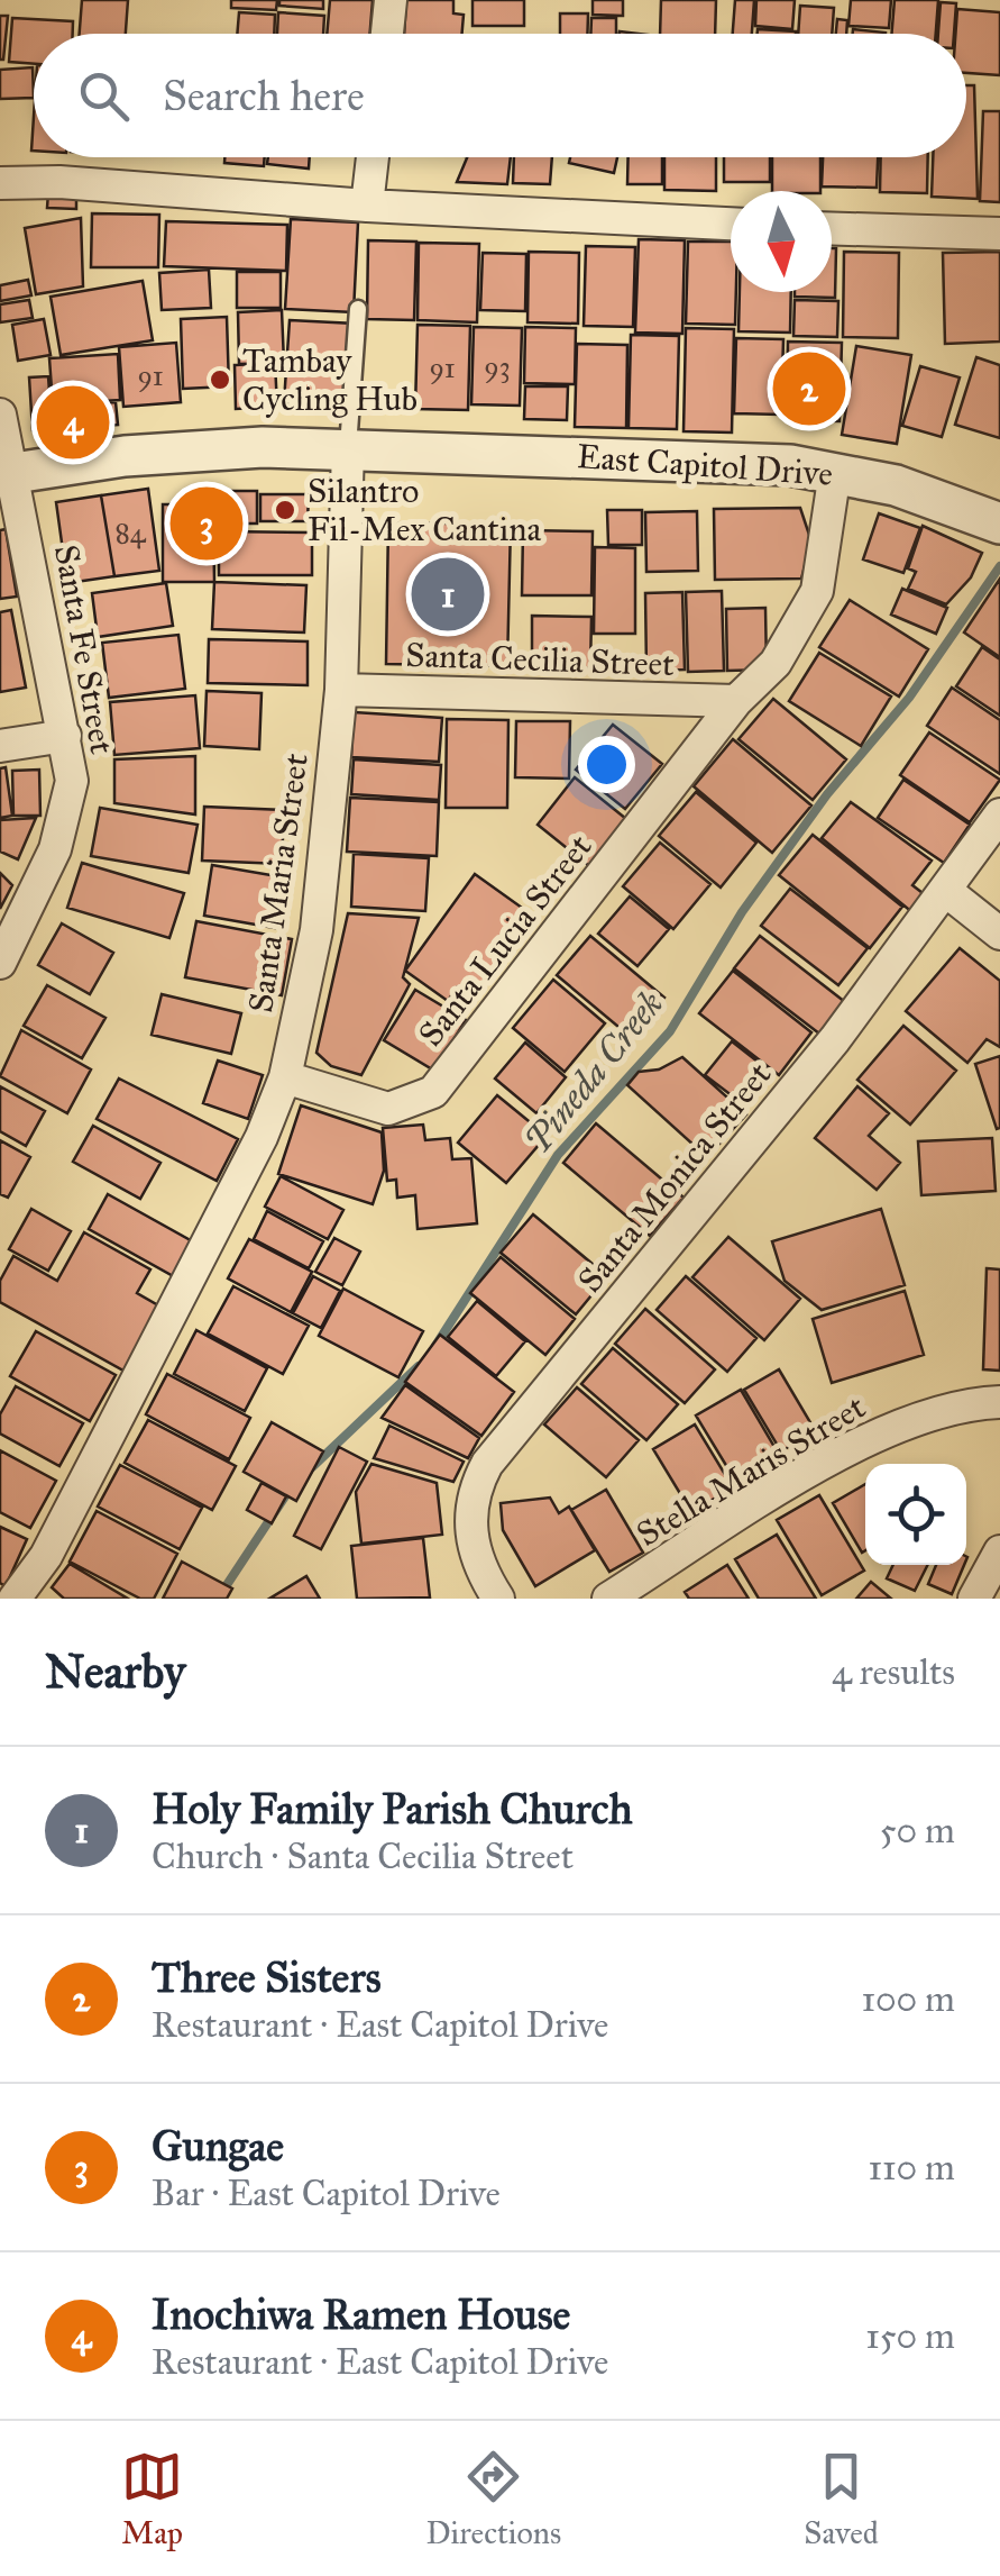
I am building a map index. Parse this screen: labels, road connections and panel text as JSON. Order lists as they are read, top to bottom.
{
  "streets": {
    "street": [
      "East Capitol Drive",
      "Santa Fe Street",
      "Santa Cecilia Street",
      "Santa Maria Street",
      "Santa Lucia Street",
      "Santa Monica Street",
      "Stella Maris Street"
    ]
  },
  "crossings": [
    ["East Capitol Drive", "Santa Fe Street"],
    ["East Capitol Drive", "Santa Maria Street"],
    ["East Capitol Drive", "Santa Lucia Street"],
    ["Santa Cecilia Street", "Santa Maria Street"],
    ["Santa Cecilia Street", "Santa Lucia Street"],
    ["Santa Maria Street", "Santa Lucia Street"]
  ],
  "water": ["Pineda Creek"],
  "places": ["Tambay Cycling Hub", "Silantro Fil-Mex Cantina"],
  "house_numbers": [
    "93",
    "91",
    "91",
    "84"
  ],
  "north": "bottom",
  "page": {
    "search": "Search here",
    "pins": [
      "2",
      "4",
      "3",
      "1"
    ],
    "heading": ["Nearby", "4 results"],
    "list": [
      {
        "mark": "1",
        "name": "Holy Family Parish Church",
        "note": "Church · Santa Cecilia Street",
        "value": "50 m"
      },
      {
        "mark": "2",
        "name": "Three Sisters",
        "note": "Restaurant · East Capitol Drive",
        "value": "100 m"
      },
      {
        "mark": "3",
        "name": "Gungae",
        "note": "Bar · East Capitol Drive",
        "value": "110 m"
      },
      {
        "mark": "4",
        "name": "Inochiwa Ramen House",
        "note": "Restaurant · East Capitol Drive",
        "value": "150 m"
      }
    ],
    "nav": ["Map", "Directions", "Saved"]
  }
}
